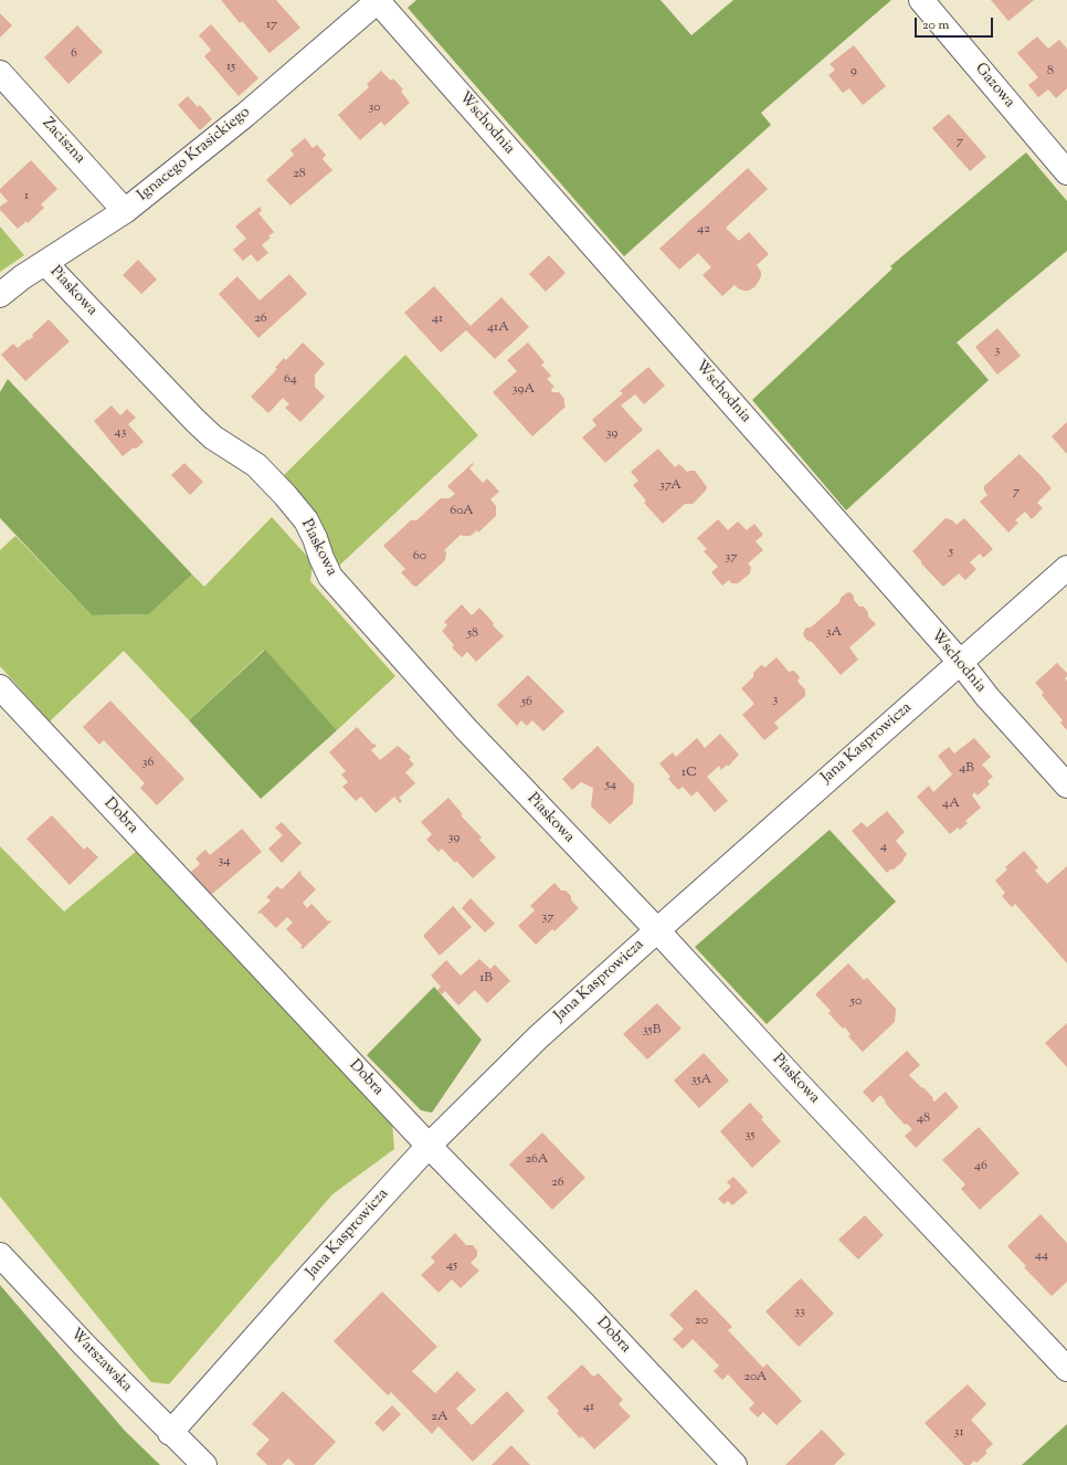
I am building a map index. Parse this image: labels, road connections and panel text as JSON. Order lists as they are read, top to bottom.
{
  "streets": {
    "street": [
      "Gazowa",
      "Wschodnia",
      "Zaciszna",
      "Ignacego Krasickiego",
      "Piaskowa",
      "Jana Kasprowicza",
      "Dobra",
      "Warszawska"
    ]
  },
  "crossings": [
    ["Wschodnia", "Ignacego Krasickiego"],
    ["Wschodnia", "Jana Kasprowicza"],
    ["Zaciszna", "Ignacego Krasickiego"],
    ["Ignacego Krasickiego", "Piaskowa"],
    ["Piaskowa", "Jana Kasprowicza"],
    ["Jana Kasprowicza", "Dobra"],
    ["Jana Kasprowicza", "Warszawska"]
  ],
  "house_numbers": [
    "17",
    "6",
    "15",
    "9",
    "8",
    "30",
    "7",
    "28",
    "1",
    "42",
    "26",
    "41",
    "41A",
    "3",
    "64",
    "39A",
    "43",
    "39",
    "37A",
    "7",
    "60A",
    "5",
    "60",
    "37",
    "3A",
    "58",
    "3",
    "56",
    "36",
    "4B",
    "1C",
    "54",
    "4A",
    "39",
    "4",
    "34",
    "37",
    "1B",
    "50",
    "35B",
    "35A",
    "48",
    "35",
    "26A",
    "46",
    "26",
    "44",
    "45",
    "33",
    "20",
    "20A",
    "41",
    "2A",
    "31"
  ],
  "scale_bar": "20 m"
}
